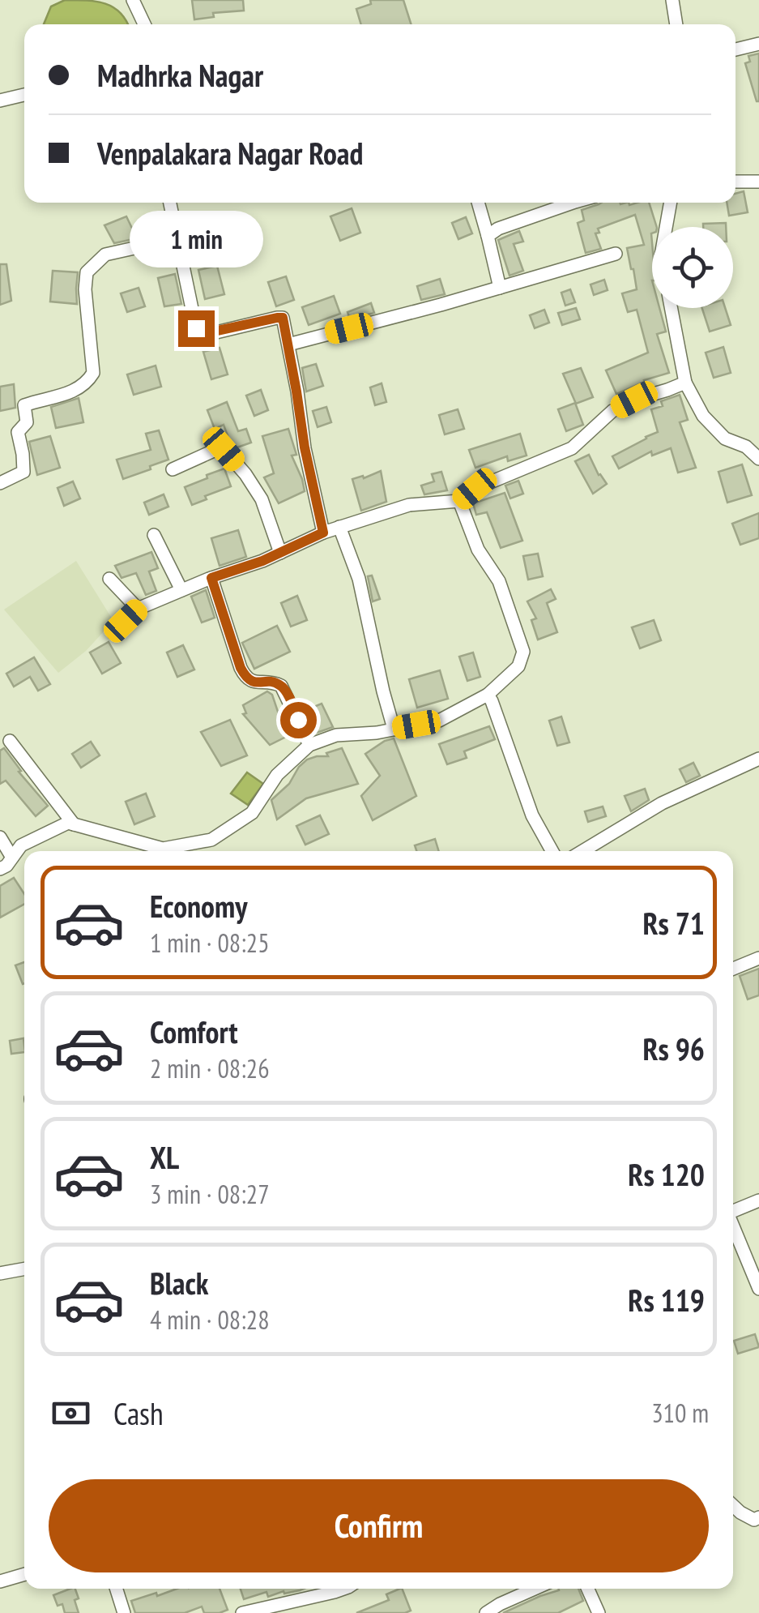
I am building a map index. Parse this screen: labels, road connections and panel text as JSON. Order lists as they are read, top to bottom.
{
  "page": {
    "banner": ["Madhrka Nagar", "Venpalakara Nagar Road"],
    "bubble": "1 min",
    "list": [
      {
        "name": "Economy",
        "note": "1 min · 08:25",
        "value": "Rs 71"
      },
      {
        "name": "Comfort",
        "note": "2 min · 08:26",
        "value": "Rs 96"
      },
      {
        "name": "XL",
        "note": "3 min · 08:27",
        "value": "Rs 120"
      },
      {
        "name": "Black",
        "note": "4 min · 08:28",
        "value": "Rs 119"
      }
    ],
    "pay": ["Cash", "310 m"],
    "buttons": "Confirm"
  }
}
